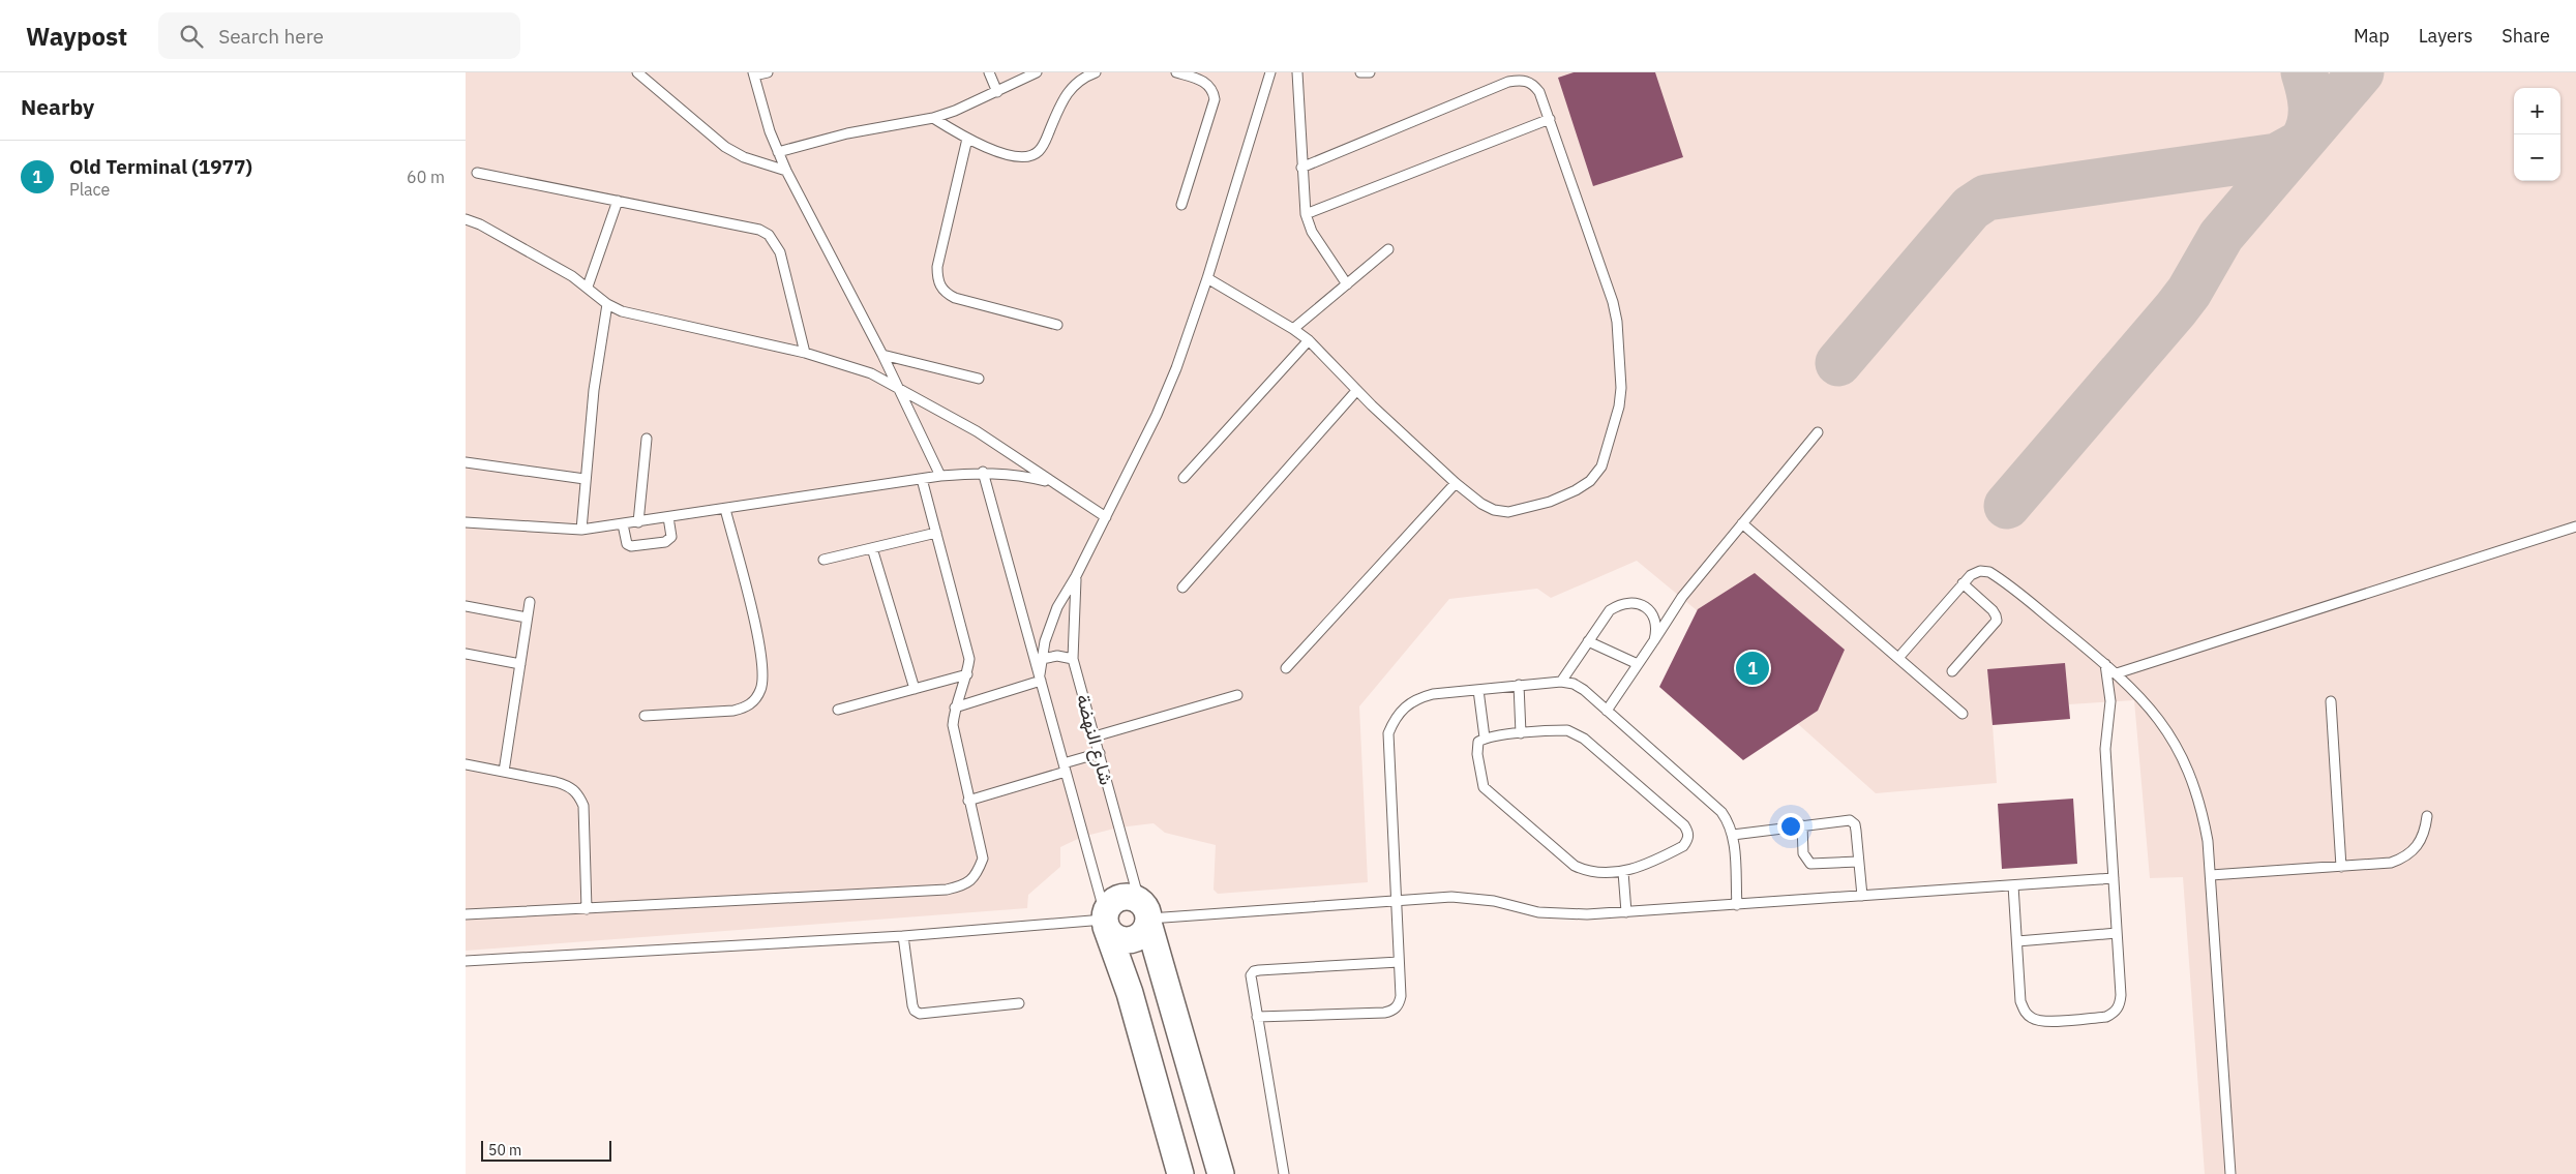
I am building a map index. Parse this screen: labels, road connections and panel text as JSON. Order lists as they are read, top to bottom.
{
  "streets": {
    "main road": ["شارع النهضة"]
  },
  "scale_bar": "50 m",
  "page": {
    "header": "Waypost",
    "search": "Search here",
    "nav": ["Map", "Layers", "Share"],
    "heading": "Nearby",
    "map_buttons": ["+", "−"],
    "list": [
      {
        "mark": "1",
        "name": "Old Terminal (1977)",
        "note": "Place",
        "value": "60 m"
      }
    ],
    "pins": "1",
    "scale": "50 m"
  }
}
